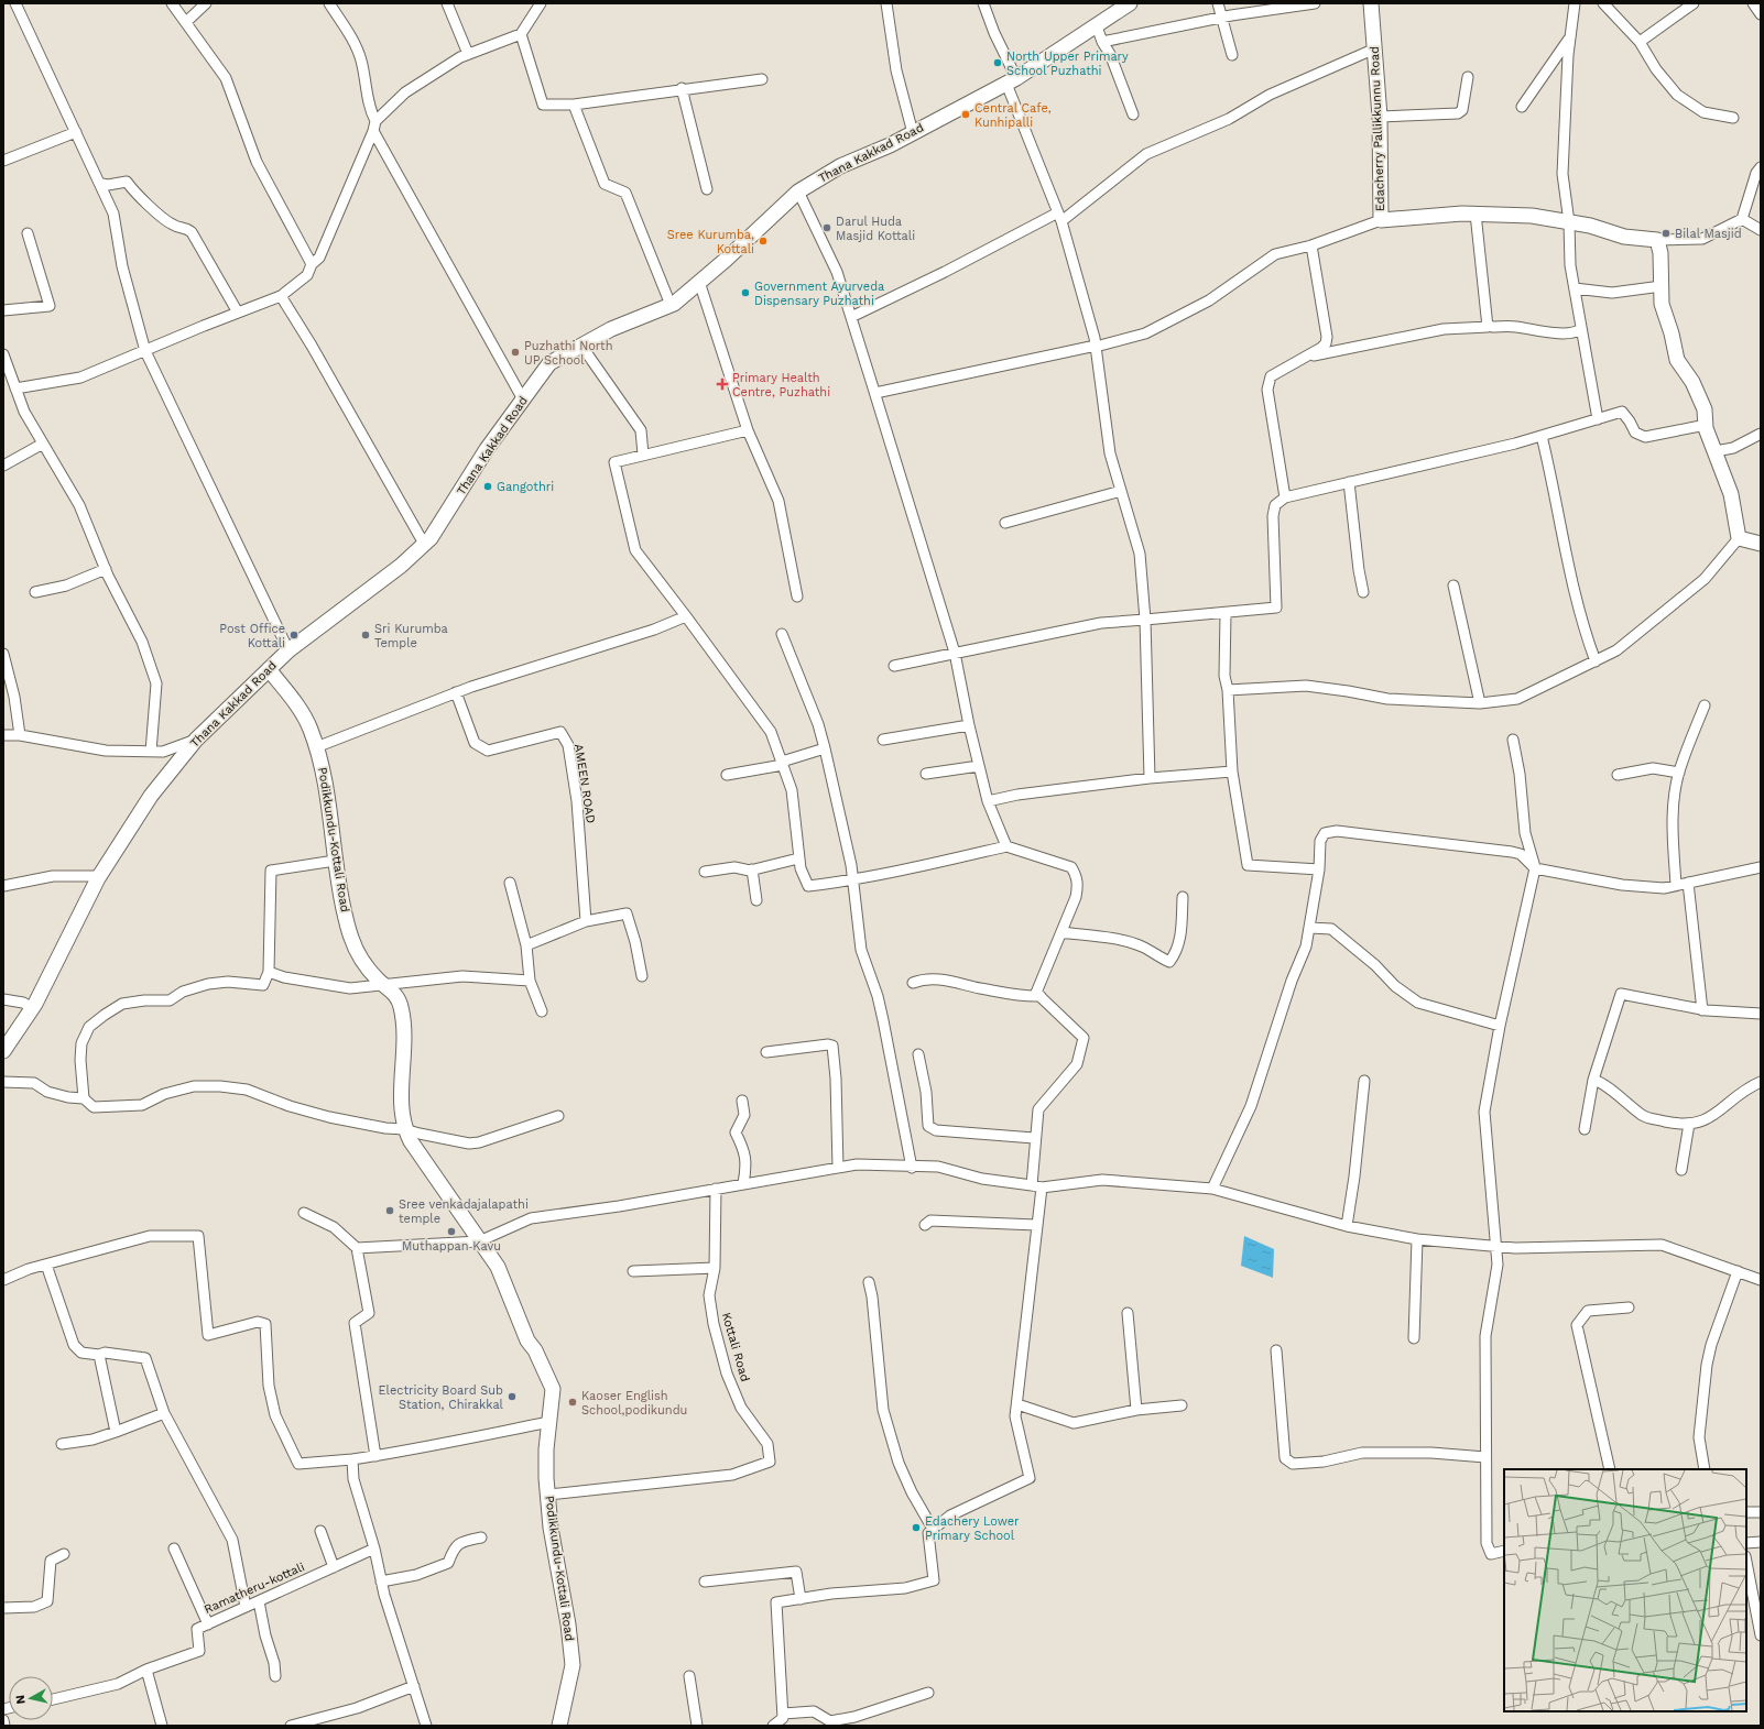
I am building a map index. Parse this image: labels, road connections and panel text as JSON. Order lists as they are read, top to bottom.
{
  "streets": {
    "main road": ["Edacherry Pallikkunnu Road", "Thana Kakkad Road", "Podikkundu-Kottali Road"],
    "street": ["AMEEN ROAD", "Kottali Road", "Ramatheru-kottali"]
  },
  "crossings": [
    ["Thana Kakkad Road", "Podikkundu-Kottali Road"],
    ["Podikkundu-Kottali Road", "Kottali Road"]
  ],
  "places": {
    "other": [
      "North Upper Primary School Puzhathi",
      "Central Cafe, Kunhipalli",
      "Darul Huda Masjid Kottali",
      "Bilal Masjid",
      "Sree Kurumba, Kottali",
      "Government Ayurveda Dispensary Puzhathi",
      "Puzhathi North UP School",
      "Gangothri",
      "Post Office Kottali",
      "Sri Kurumba Temple",
      "Sree venkadajalapathi temple",
      "Muthappan Kavu",
      "Electricity Board Sub Station, Chirakkal",
      "Kaoser English School,podikundu",
      "Edachery Lower Primary School"
    ],
    "health": ["Primary Health Centre, Puzhathi"]
  },
  "north": "left"
}
